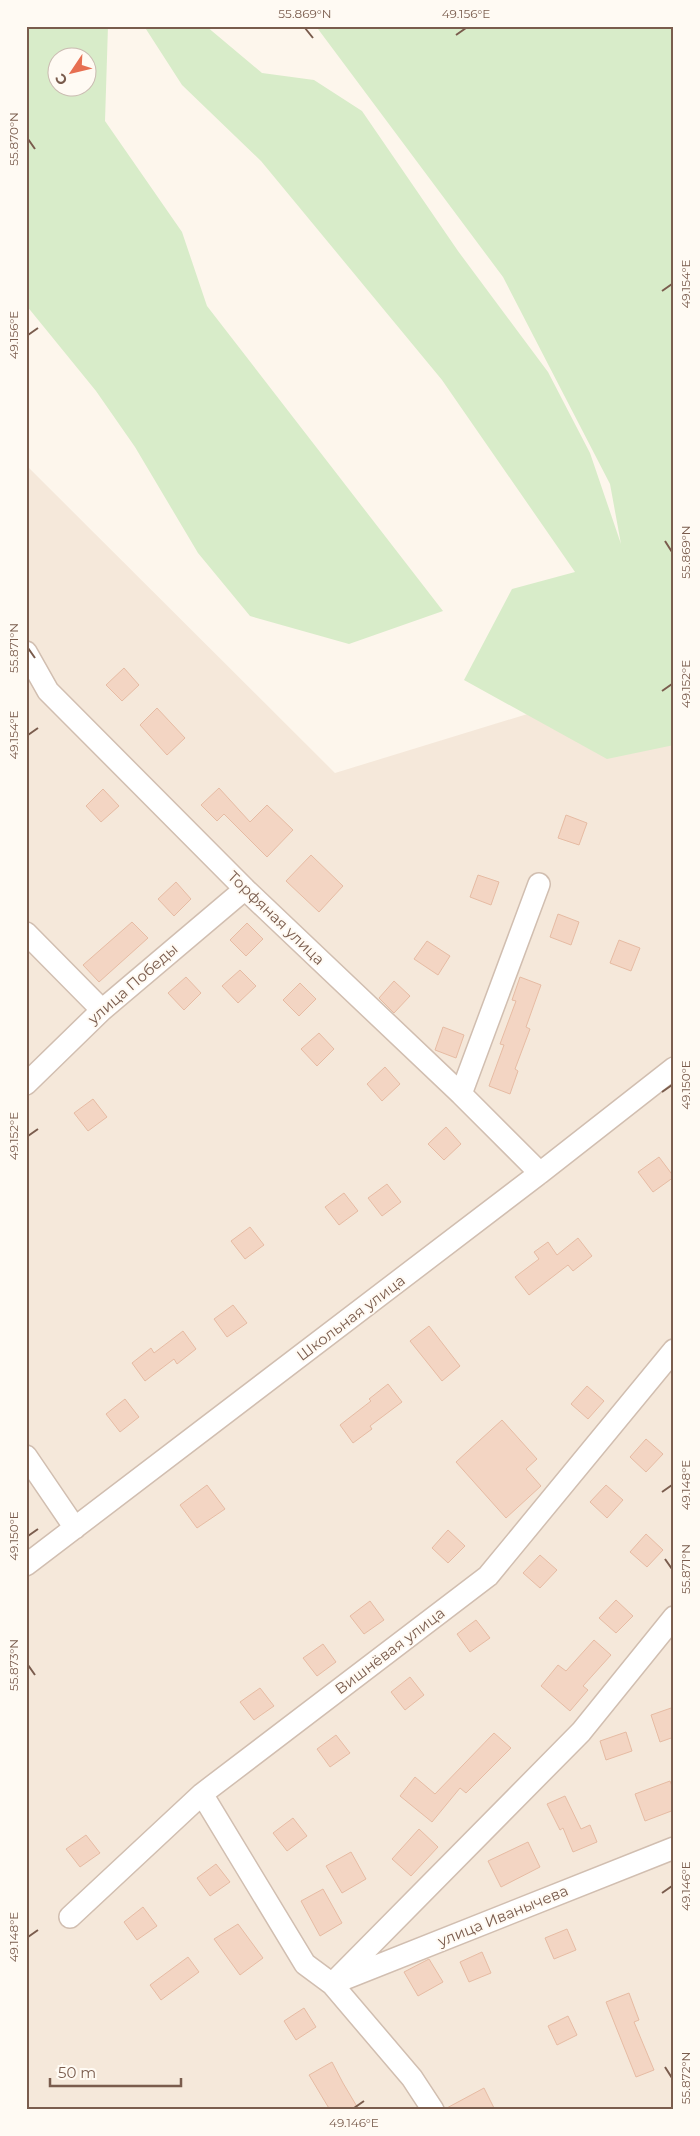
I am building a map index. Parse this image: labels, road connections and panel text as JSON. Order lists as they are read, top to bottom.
{
  "streets": {
    "street": [
      "Торфяная улица",
      "улица Победы",
      "Школьная улица",
      "Вишнёвая улица",
      "улица Иванычева"
    ]
  },
  "crossings": [
    ["Торфяная улица", "улица Победы"],
    ["Торфяная улица", "Школьная улица"]
  ],
  "scale_bar": "50 m",
  "north": "bottom left",
  "coordinates": [
    "55.869°N",
    "49.156°E",
    "55.870°N",
    "49.154°E",
    "55.871°N",
    "49.152°E",
    "49.150°E",
    "49.148°E",
    "55.873°N",
    "49.146°E",
    "55.872°N"
  ]
}
